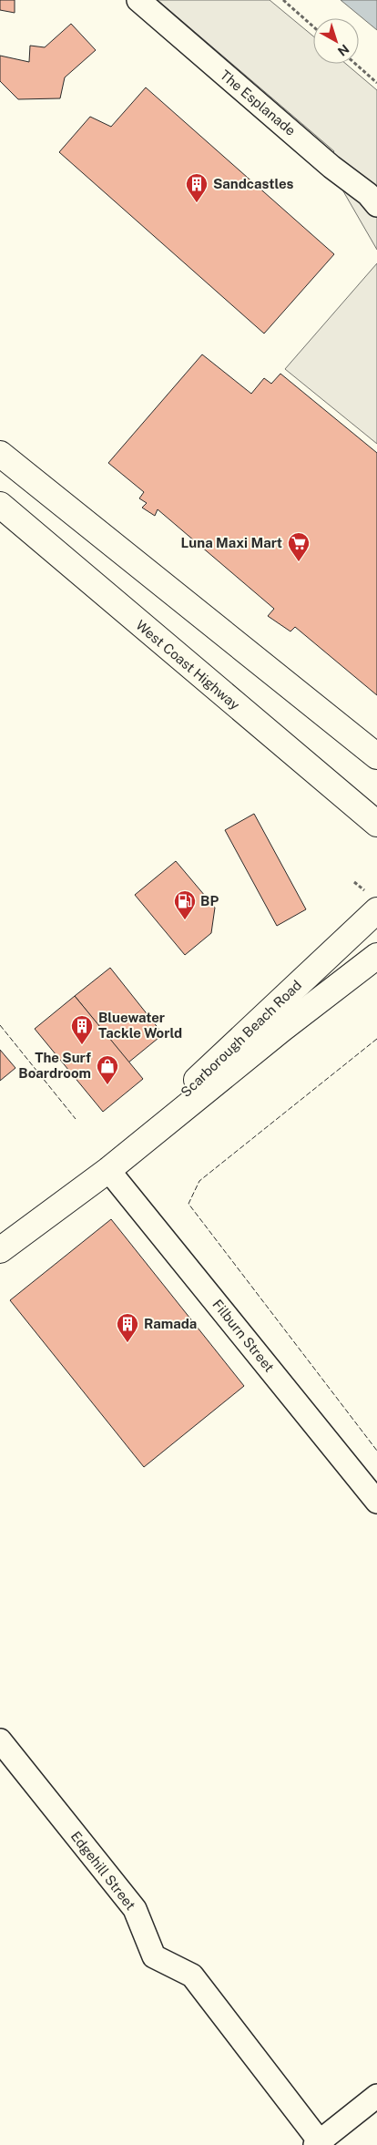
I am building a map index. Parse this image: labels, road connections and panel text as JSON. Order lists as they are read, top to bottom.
{
  "streets": {
    "main road": ["West Coast Highway", "Scarborough Beach Road"],
    "street": ["The Esplanade", "Filburn Street", "Edgehill Street"]
  },
  "crossings": [
    ["Scarborough Beach Road", "Filburn Street"]
  ],
  "places": {
    "building": ["Sandcastles", "Bluewater Tackle World", "Ramada"],
    "supermarket": ["Luna Maxi Mart"],
    "fuel station": ["BP"],
    "shop": ["The Surf Boardroom"]
  },
  "north": "bottom right"
}
